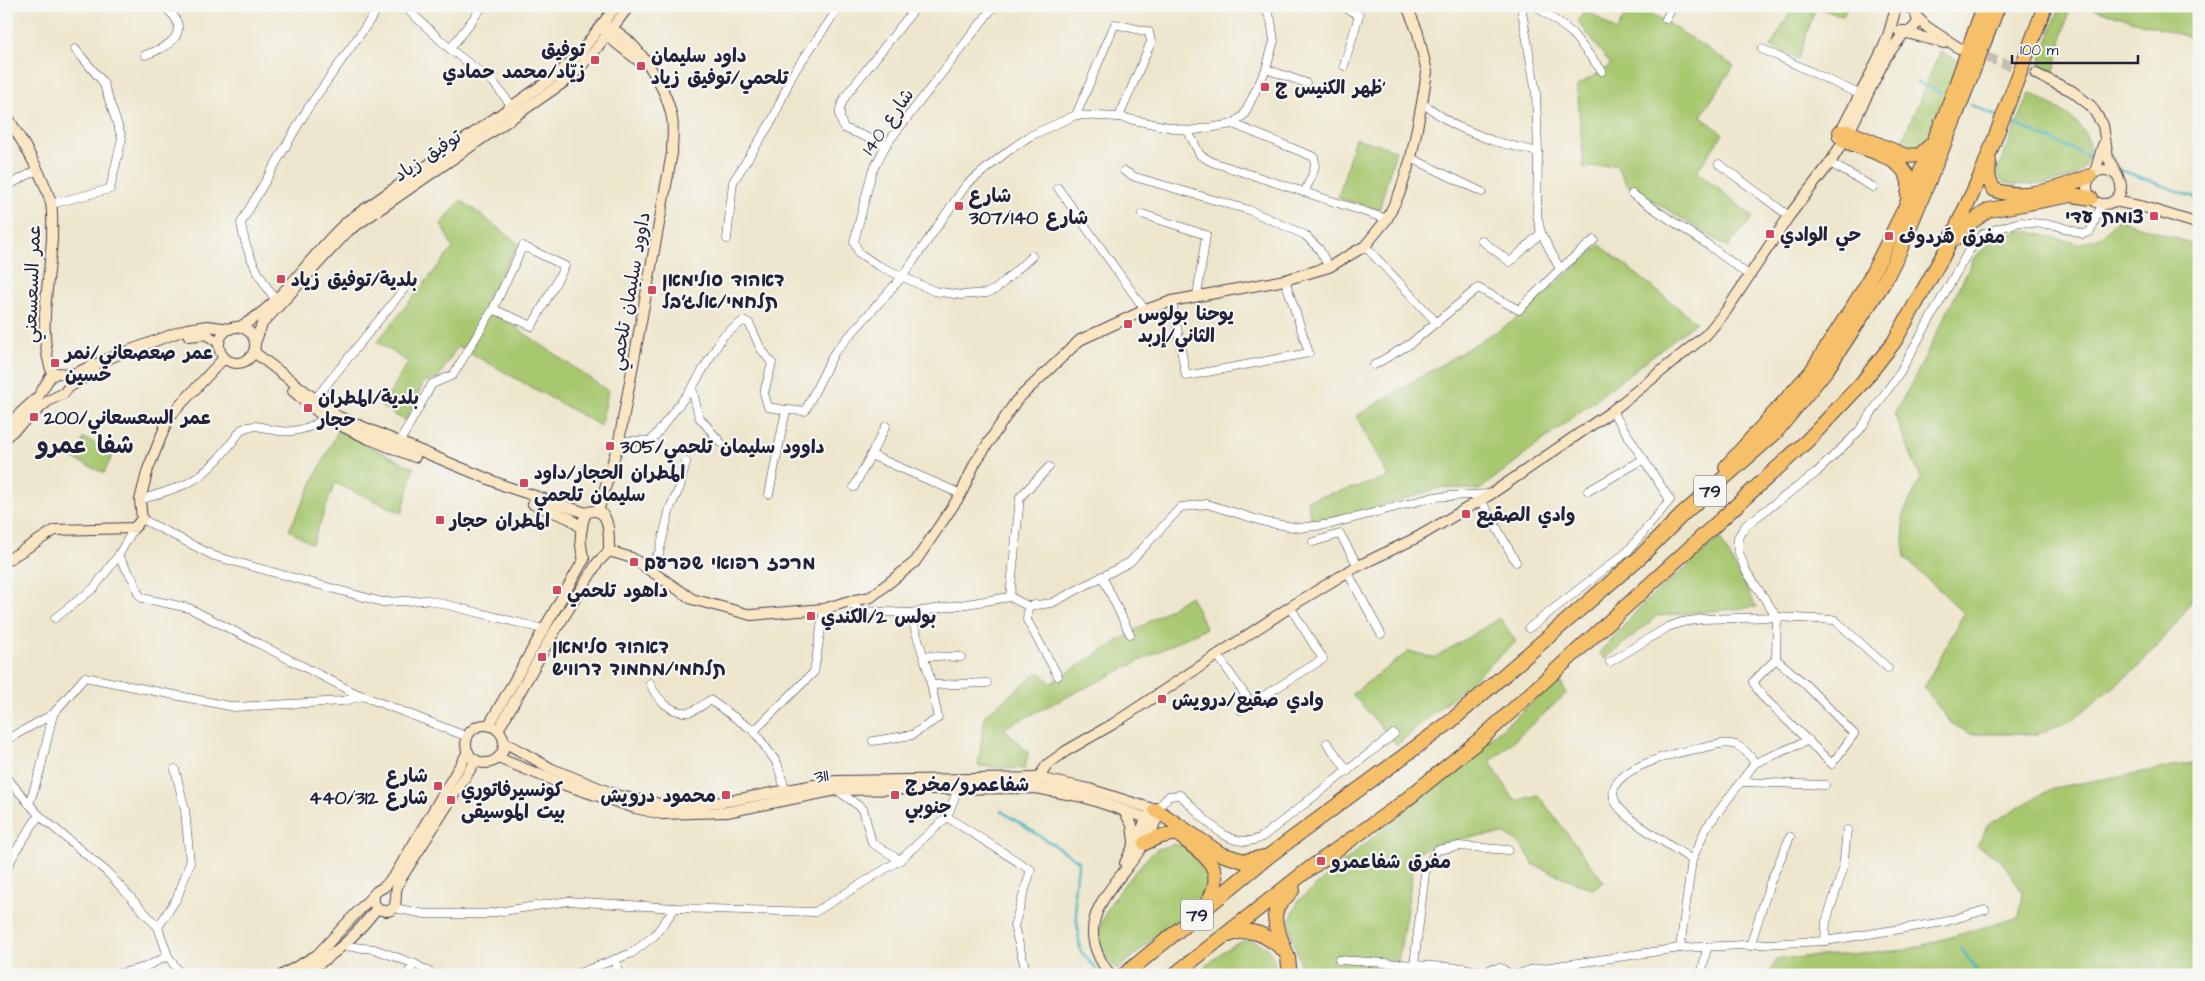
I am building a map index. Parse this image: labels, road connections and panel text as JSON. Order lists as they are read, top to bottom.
{
  "streets": {
    "highway": ["79"],
    "street": [
      "شارع 140",
      "توفيق زياد",
      "عمر السعسعني",
      "داوود سليمان تلحمي",
      "311"
    ]
  },
  "crossings": [
    ["توفيق زياد", "داوود سليمان تلحمي"]
  ],
  "districts": ["شفا عمرو"],
  "places": {
    "transit": [
      "توفيق زيّاد/محمد حمادي",
      "داود سليمان تلحمي/توفيق زياد",
      "ظهر الكنيس ج‘",
      "شارع 307/شارع 140",
      "צומת עדי",
      "حي الوادي",
      "مفرق هَردوف",
      "بلدية/توفيق زياد",
      "דאהוד סולימאן תלחמי/אלג׳בל",
      "يوحنا بولوس الثاني/إربد",
      "عمر صعصعاني/نمر حسين",
      "بلدية/المطران حجار",
      "200/عمر السعسعاني",
      "داوود سليمان تلحمي/305",
      "المطران الحجار/داود سليمان تلحمي",
      "وادي الصقيع",
      "المطران حجار",
      "מרכז רפואי שפרעם",
      "داهود تلحمي",
      "بولس 2/الكندي",
      "דאהוד סלימאן תלחמי/מחמוד דרוויש",
      "وادي صقيع/درويش",
      "شارع 440/شارع 312",
      "محمود درويش",
      "شفاعمرو/مخرج جنوبي",
      "كونسيرفاتوري بيت الموسيقى",
      "مفرق شفاعمرو"
    ]
  },
  "scale_bar": "100 m"
}
